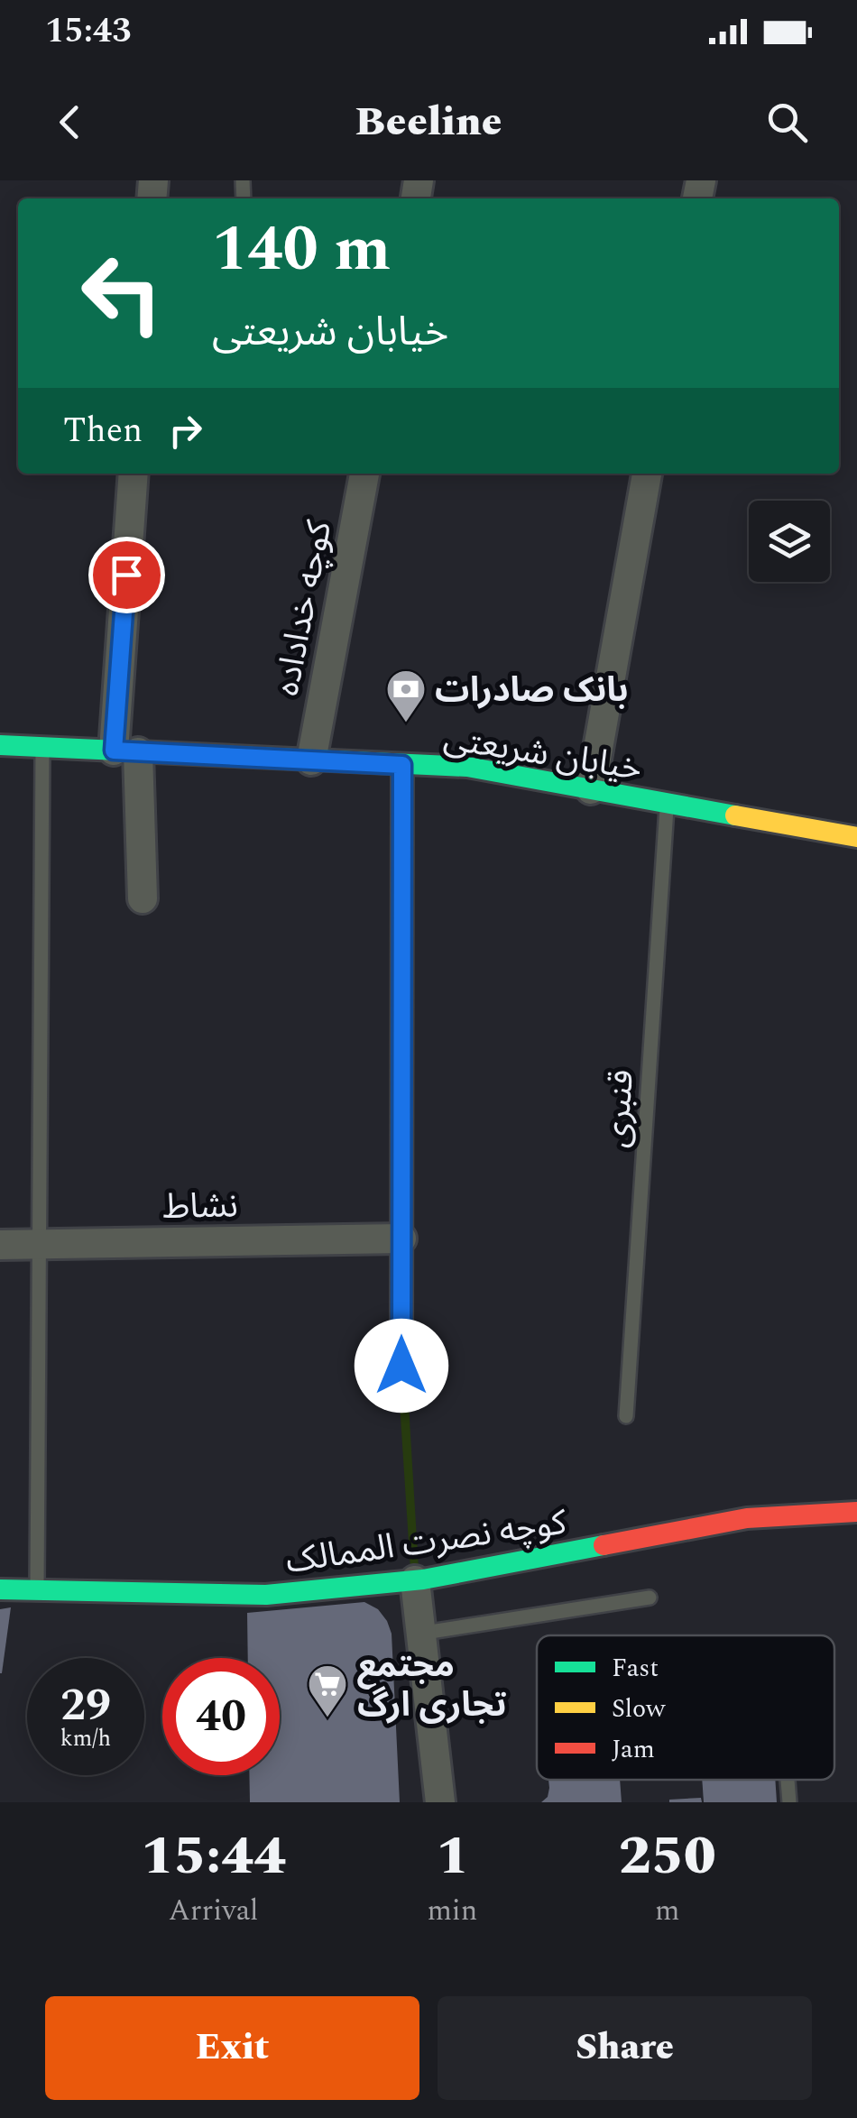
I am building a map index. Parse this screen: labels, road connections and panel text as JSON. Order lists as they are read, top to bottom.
{
  "streets": {
    "street": [
      "کوچه خداداده",
      "خیابان شریعتی",
      "نشاط",
      "کوچه نصرت الممالک"
    ],
    "lane": ["قنبری"]
  },
  "crossings": [
    ["کوچه خداداده", "خیابان شریعتی"],
    ["خیابان شریعتی", "قنبری"]
  ],
  "places": {
    "bank": ["بانک صادرات"],
    "supermarket": ["مجتمع تجاری ارگ"]
  },
  "legend": ["Fast", "Slow", "Jam"],
  "page": {
    "status": "15:43",
    "header": "Beeline",
    "turn": ["140 m", "خیابان شریعتی"],
    "then": "Then",
    "speed": "29 km/h",
    "limit": "40",
    "eta": [
      "15:44",
      "Arrival",
      "1",
      "min",
      "250",
      "m"
    ],
    "buttons": ["Exit", "Share"]
  }
}
